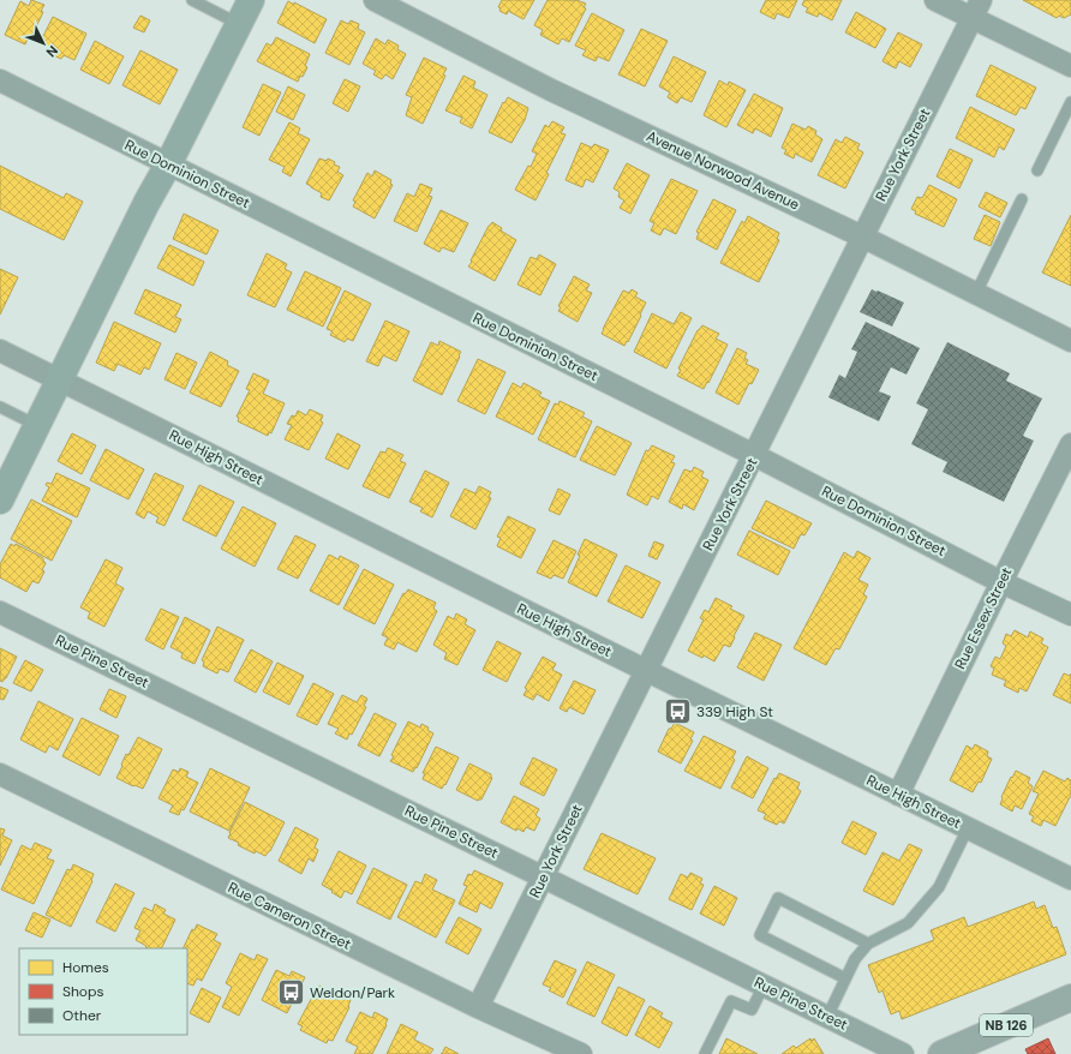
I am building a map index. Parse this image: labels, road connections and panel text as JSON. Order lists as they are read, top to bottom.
{
  "streets": {
    "main road": ["NB 126"],
    "street": [
      "Rue York Street",
      "Avenue Norwood Avenue",
      "Rue Dominion Street",
      "Rue High Street",
      "Rue Essex Street",
      "Rue Pine Street",
      "Rue Cameron Street"
    ]
  },
  "crossings": [
    ["Rue York Street", "Avenue Norwood Avenue"],
    ["Rue York Street", "Rue Dominion Street"],
    ["Rue York Street", "Rue High Street"],
    ["Rue York Street", "Rue Pine Street"],
    ["Rue York Street", "Rue Cameron Street"],
    ["Rue Dominion Street", "Rue Essex Street"],
    ["Rue High Street", "Rue Essex Street"]
  ],
  "places": {
    "bus stop": ["339 High St", "Weldon/Park"]
  },
  "legend": ["Homes", "Shops", "Other"],
  "north": "bottom right"
}
